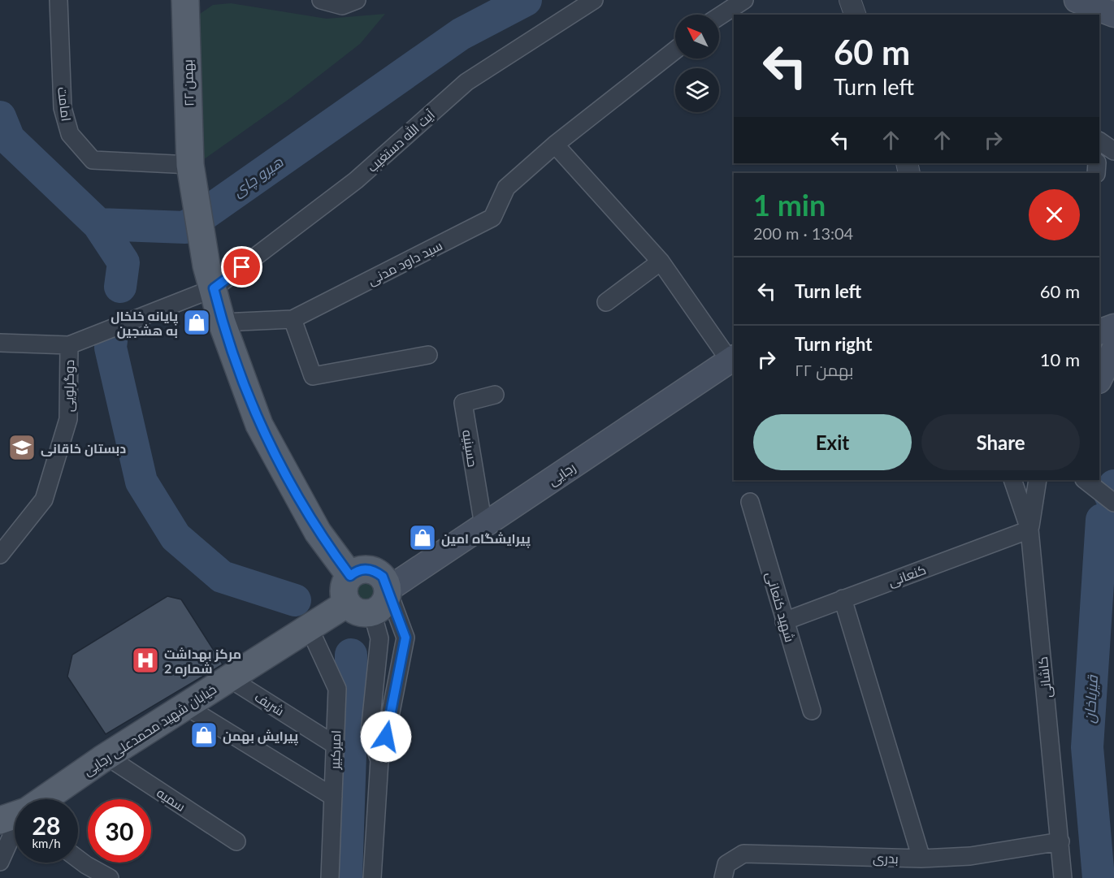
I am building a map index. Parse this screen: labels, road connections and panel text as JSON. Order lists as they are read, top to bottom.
{
  "streets": {
    "main road": ["۲۲ بهمن", "رجایی", "خیابان شهید محمدعلی رجایی"],
    "street": [
      "امامت",
      "آیت الله دستغیب",
      "سید داود مدنی",
      "دوگرلویی",
      "حسینیه",
      "کنعانی",
      "شهید کنعانی",
      "کاشانی",
      "شریف",
      "امیرکبیر",
      "سمیه",
      "بدری"
    ]
  },
  "crossings": [
    ["۲۲ بهمن", "امامت"],
    ["۲۲ بهمن", "آیت الله دستغیب"],
    ["آیت الله دستغیب", "دوگرلویی"],
    ["حسینیه", "رجایی"],
    ["رجایی", "خیابان شهید محمدعلی رجایی"],
    ["کنعانی", "شهید کنعانی"],
    ["کنعانی", "کاشانی"],
    ["کاشانی", "بدری"],
    ["شریف", "خیابان شهید محمدعلی رجایی"],
    ["شریف", "امیرکبیر"],
    ["خیابان شهید محمدعلی رجایی", "امیرکبیر"],
    ["خیابان شهید محمدعلی رجایی", "سمیه"]
  ],
  "water": ["هیرو چای", "قیزباخان"],
  "places": {
    "shop": ["پایانه خلخال به هشجین", "پیرایشگاه امین", "پیرایش بهمن"],
    "school or university": ["دبستان خاقانی"],
    "hospital": ["مرکز بهداشت شماره 2"]
  },
  "north": "top left",
  "page": {
    "turn": ["60 m", "Turn left"],
    "heading": ["1 min", "200 m · 13:04"],
    "list": [
      {
        "name": "Turn left",
        "value": "60 m"
      },
      {
        "name": "Turn right",
        "note": "۲۲ بهمن",
        "value": "10 m"
      }
    ],
    "buttons": ["Exit", "Share"],
    "speed": "28 km/h",
    "limit": "30"
  }
}
